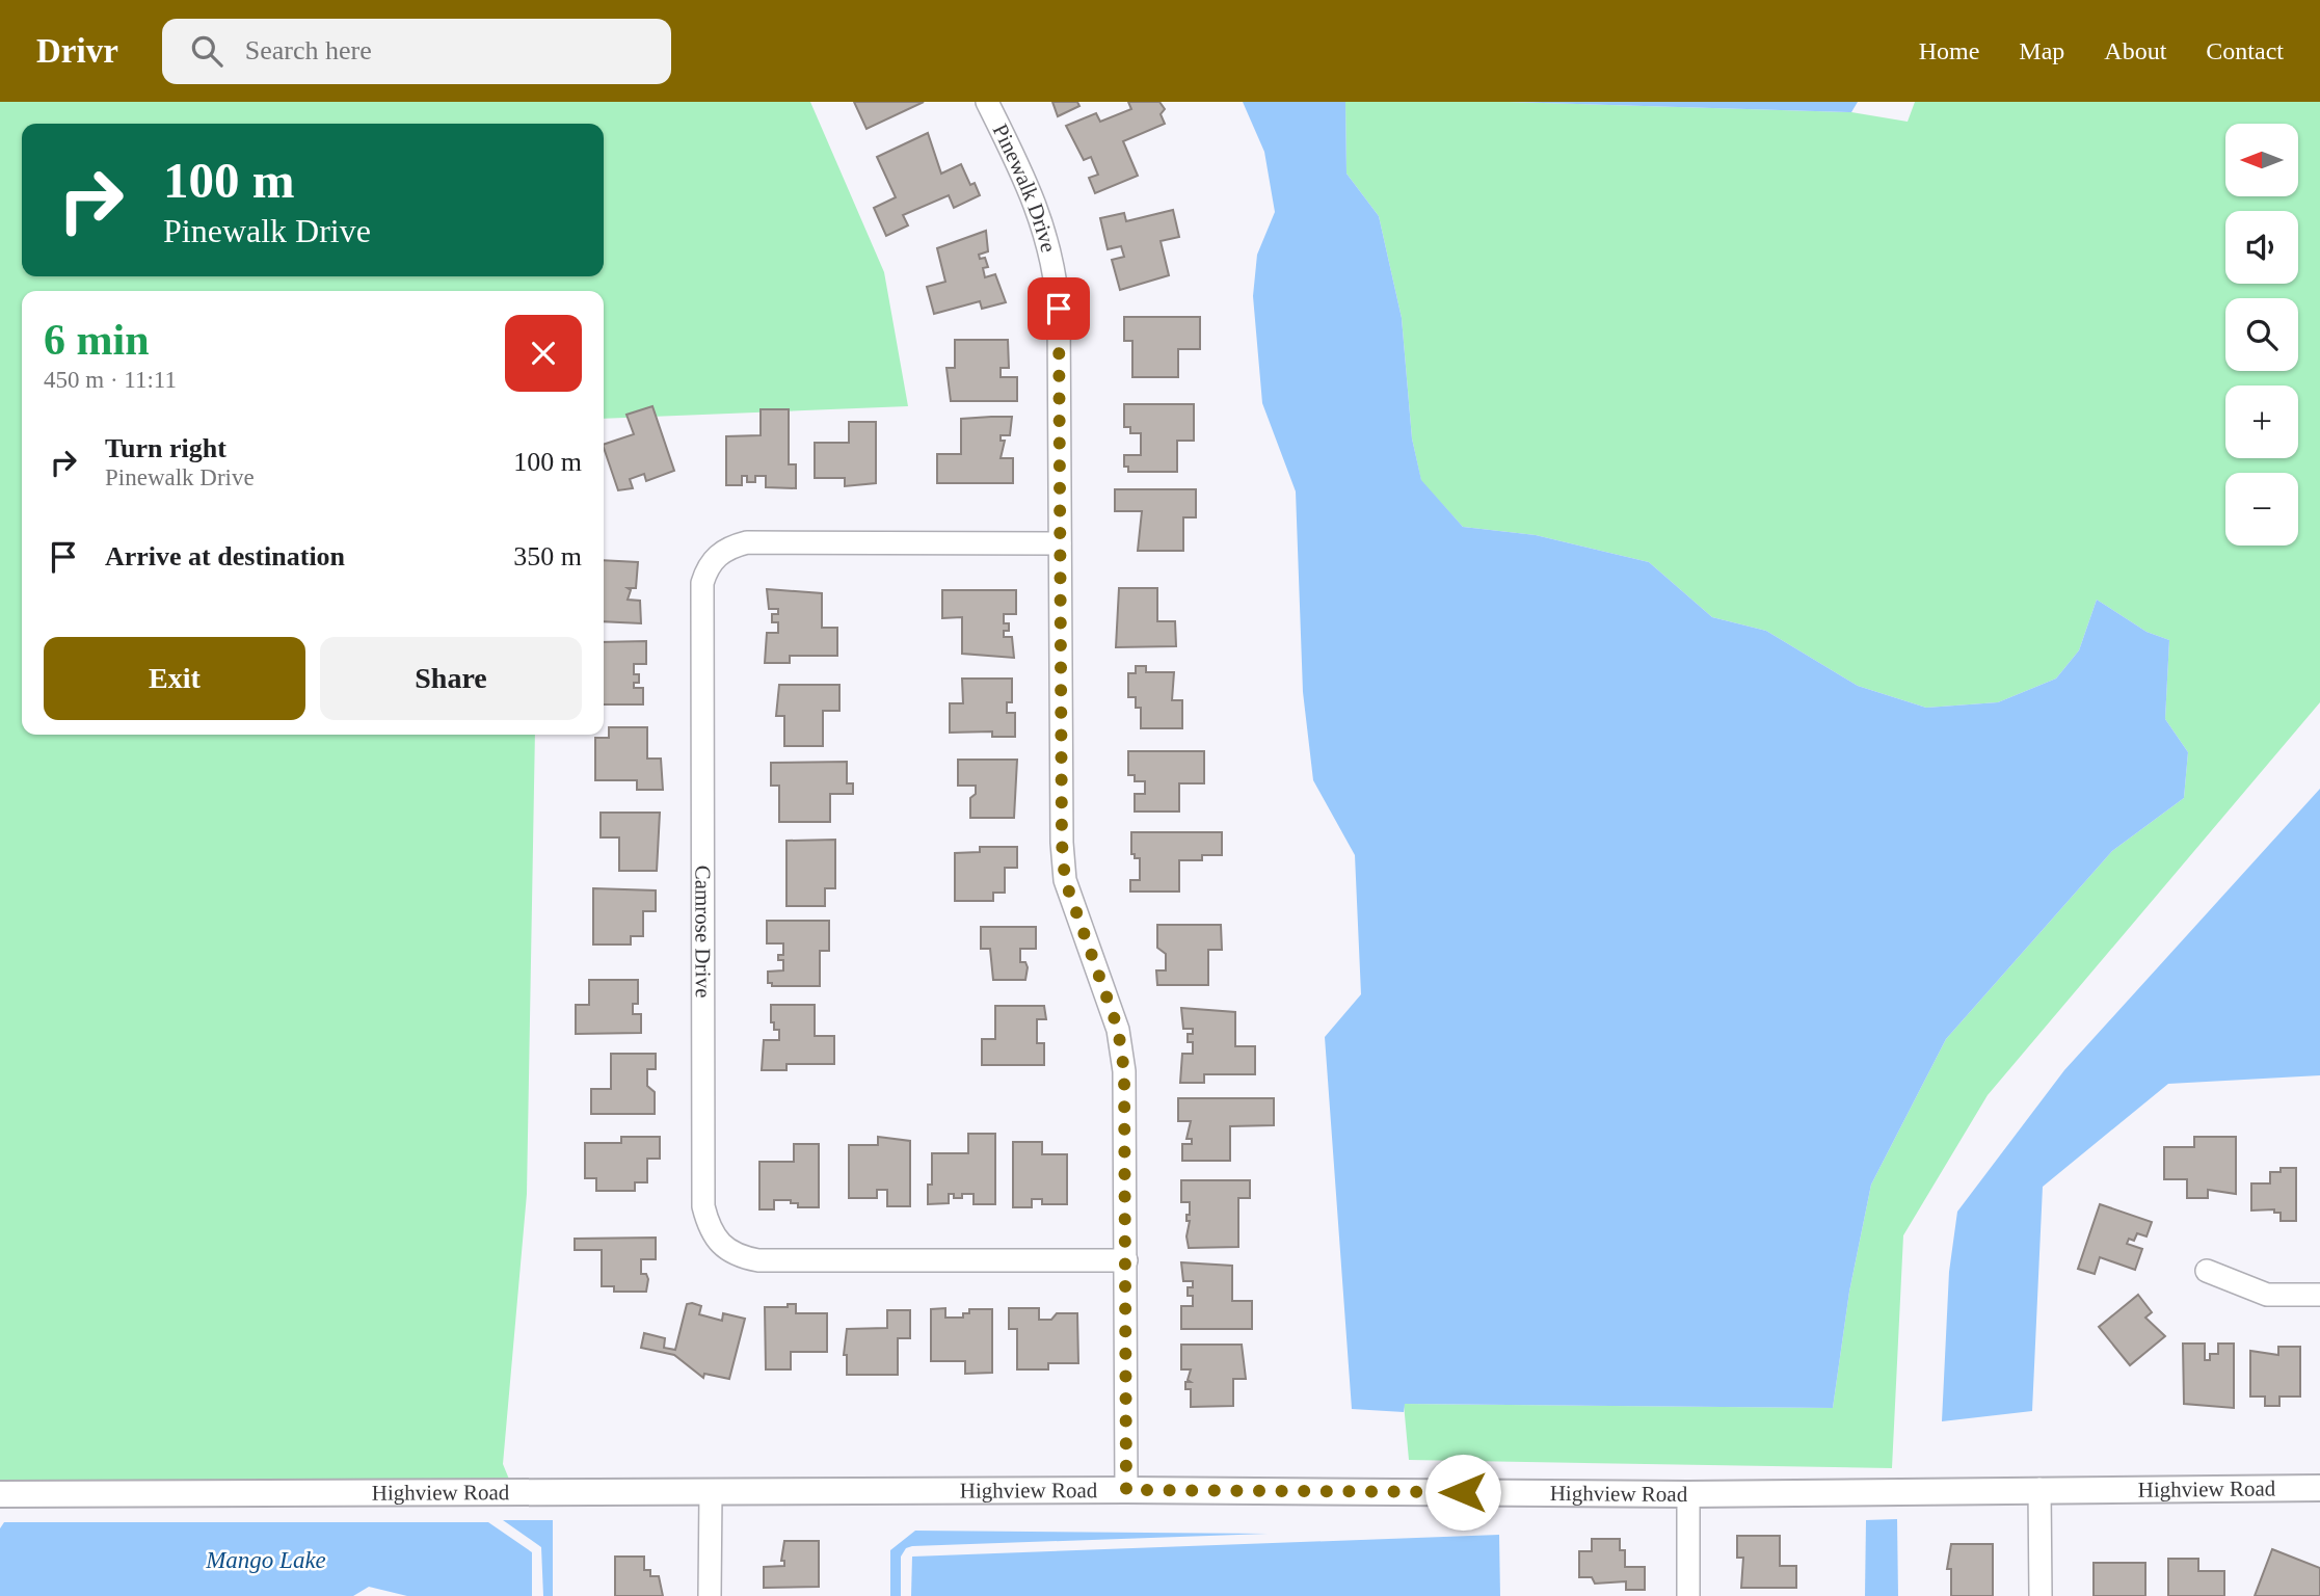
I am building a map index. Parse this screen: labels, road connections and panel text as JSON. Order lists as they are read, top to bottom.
{
  "streets": {
    "street": ["Pinewalk Drive", "Camrose Drive", "Highview Road"]
  },
  "crossings": [
    ["Pinewalk Drive", "Camrose Drive"],
    ["Pinewalk Drive", "Highview Road"]
  ],
  "water": ["Mango Lake"],
  "north": "left",
  "page": {
    "header": "Drivr",
    "search": "Search here",
    "nav": [
      "Home",
      "Map",
      "About",
      "Contact"
    ],
    "map_buttons": ["+", "−"],
    "turn": ["100 m", "Pinewalk Drive"],
    "heading": ["6 min", "450 m · 11:11"],
    "list": [
      {
        "name": "Turn right",
        "note": "Pinewalk Drive",
        "value": "100 m"
      },
      {
        "name": "Arrive at destination",
        "value": "350 m"
      }
    ],
    "buttons": ["Exit", "Share"]
  }
}
